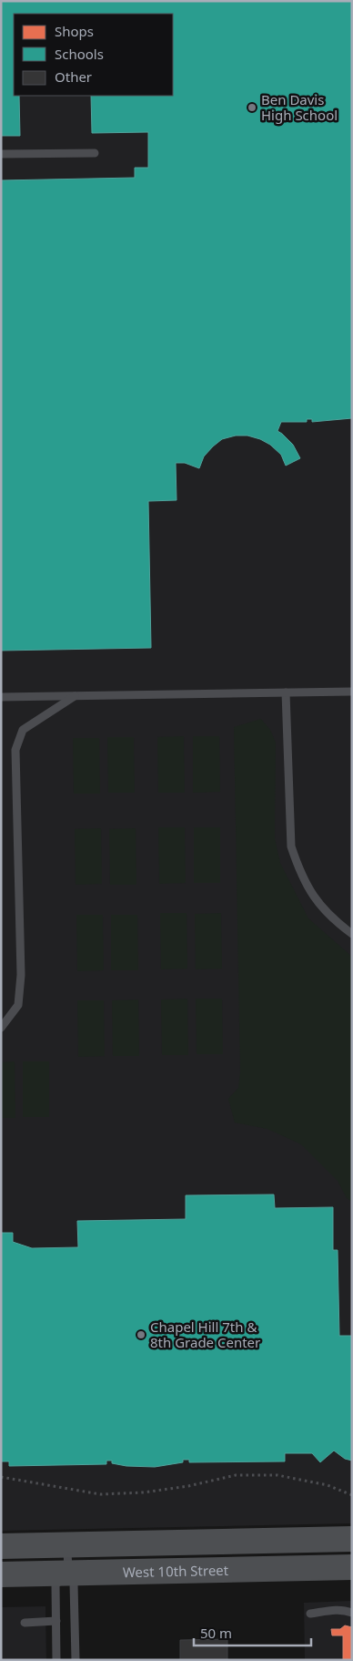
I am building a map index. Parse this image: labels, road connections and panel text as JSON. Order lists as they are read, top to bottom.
{
  "streets": {
    "main road": ["West 10th Street"]
  },
  "places": ["Ben Davis High School", "Chapel Hill 7th & 8th Grade Center"],
  "legend": ["Shops", "Schools", "Other"],
  "scale_bar": "50 m"
}
